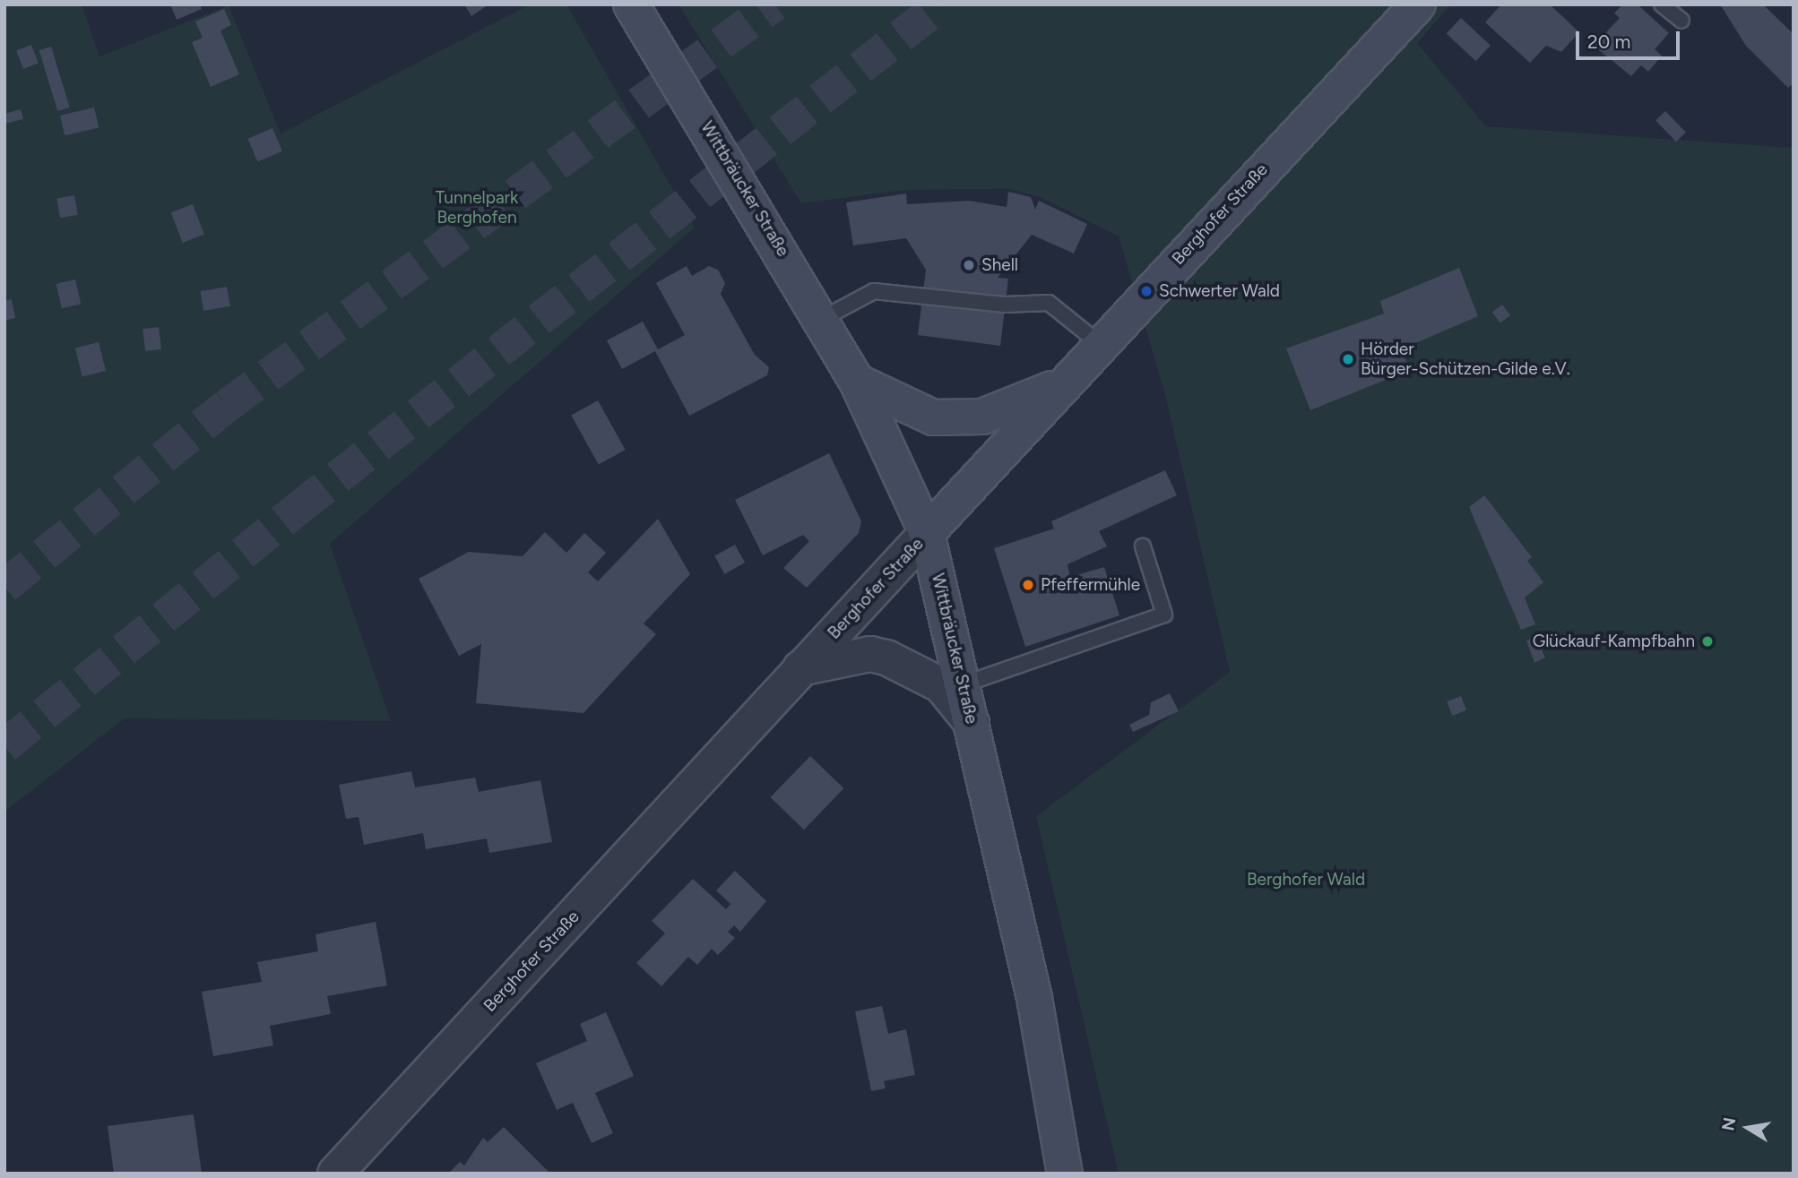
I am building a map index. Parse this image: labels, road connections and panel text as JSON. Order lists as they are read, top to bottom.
{
  "streets": {
    "main road": ["Wittbräucker Straße", "Berghofer Straße"]
  },
  "crossings": [
    ["Wittbräucker Straße", "Berghofer Straße"]
  ],
  "parks": ["Tunnelpark Berghofen", "Berghofer Wald"],
  "places": [
    "Shell",
    "Schwerter Wald",
    "Hörder Bürger-Schützen-Gilde e.V.",
    "Pfeffermühle",
    "Glückauf-Kampfbahn"
  ],
  "scale_bar": "20 m",
  "north": "left"
}
